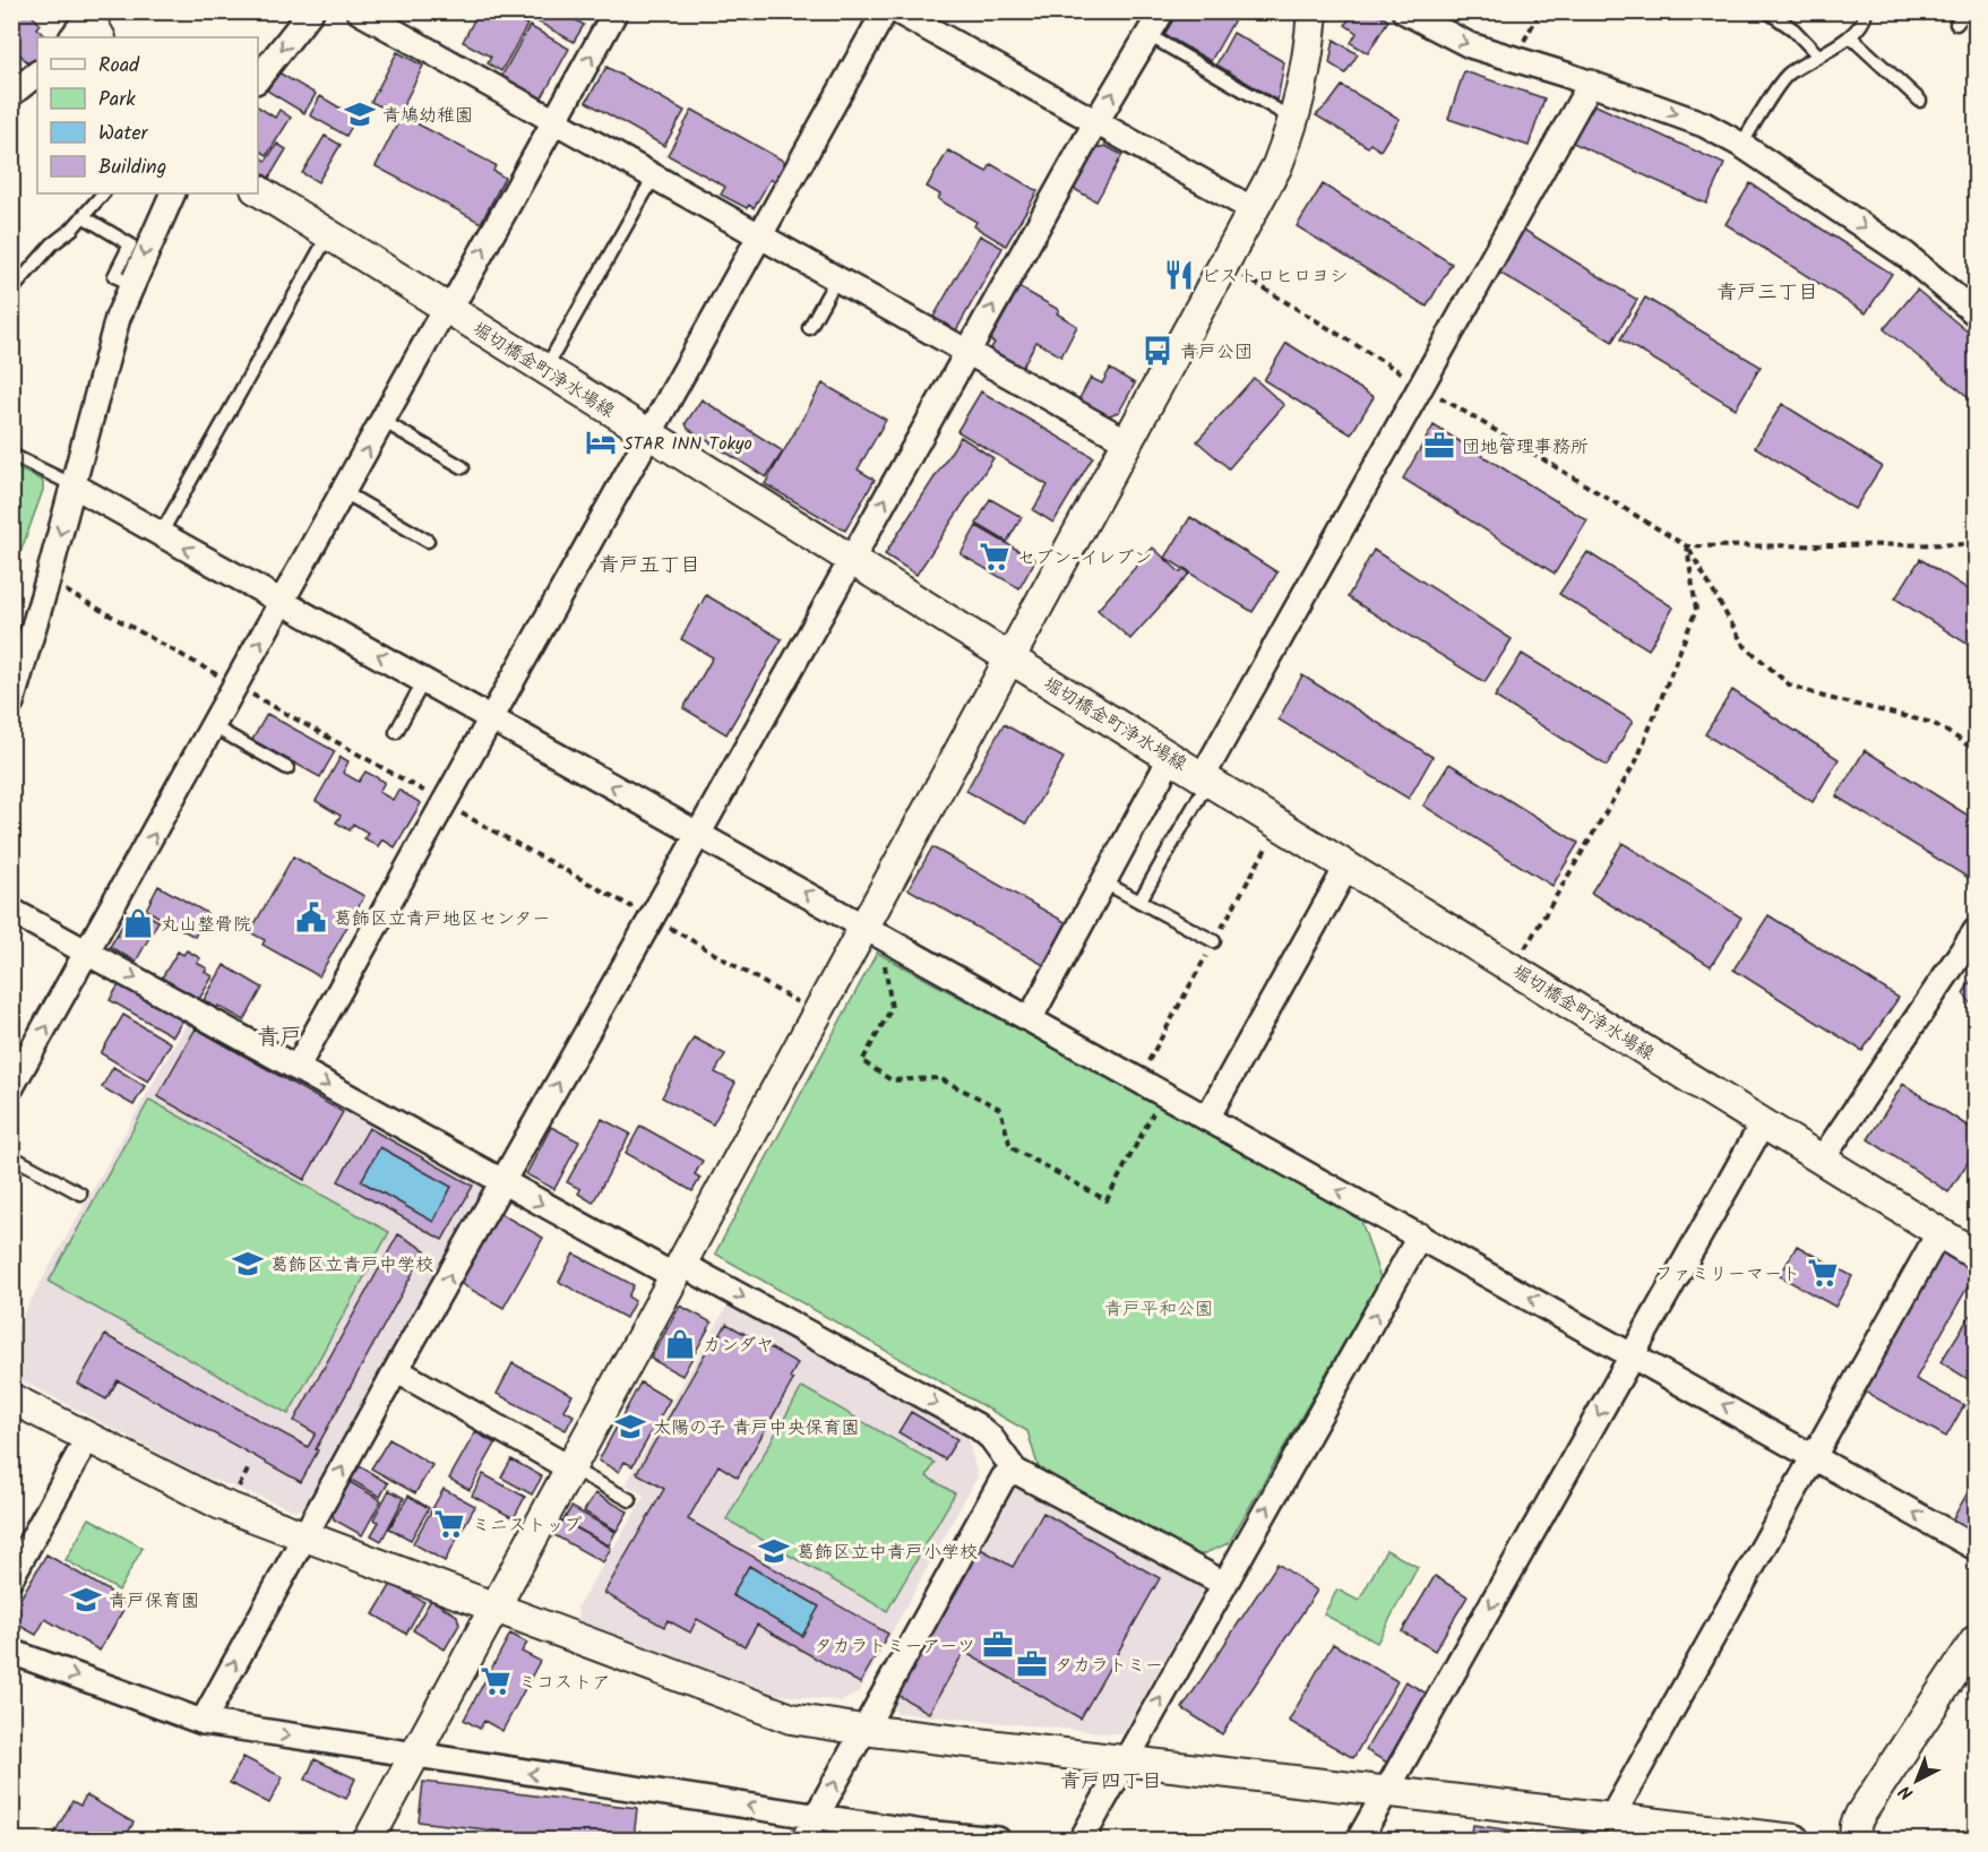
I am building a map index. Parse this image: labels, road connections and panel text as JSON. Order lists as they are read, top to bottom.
{
  "streets": {
    "street": ["堀切橋金町浄水場線"]
  },
  "districts": [
    "青戸三丁目",
    "青戸五丁目",
    "青戸",
    "青戸四丁目"
  ],
  "parks": ["青戸平和公園"],
  "places": {
    "school or university": [
      "青鳩幼稚園",
      "葛飾区立青戸中学校",
      "太陽の子 青戸中央保育園",
      "葛飾区立中青戸小学校",
      "青戸保育園"
    ],
    "restaurant": ["ビストロヒロヨシ"],
    "bus stop": ["青戸公団"],
    "hotel": ["STAR INN Tokyo"],
    "office": ["団地管理事務所", "タカラトミーアーツ", "タカラトミー"],
    "supermarket": [
      "セブン-イレブン",
      "ファミリーマート",
      "ミニストップ",
      "ミコストア"
    ],
    "public building": ["葛飾区立青戸地区センター"],
    "shop": ["丸山整骨院", "カンダヤ"]
  },
  "legend": [
    "Road",
    "Park",
    "Water",
    "Building"
  ],
  "north": "bottom left"
}
